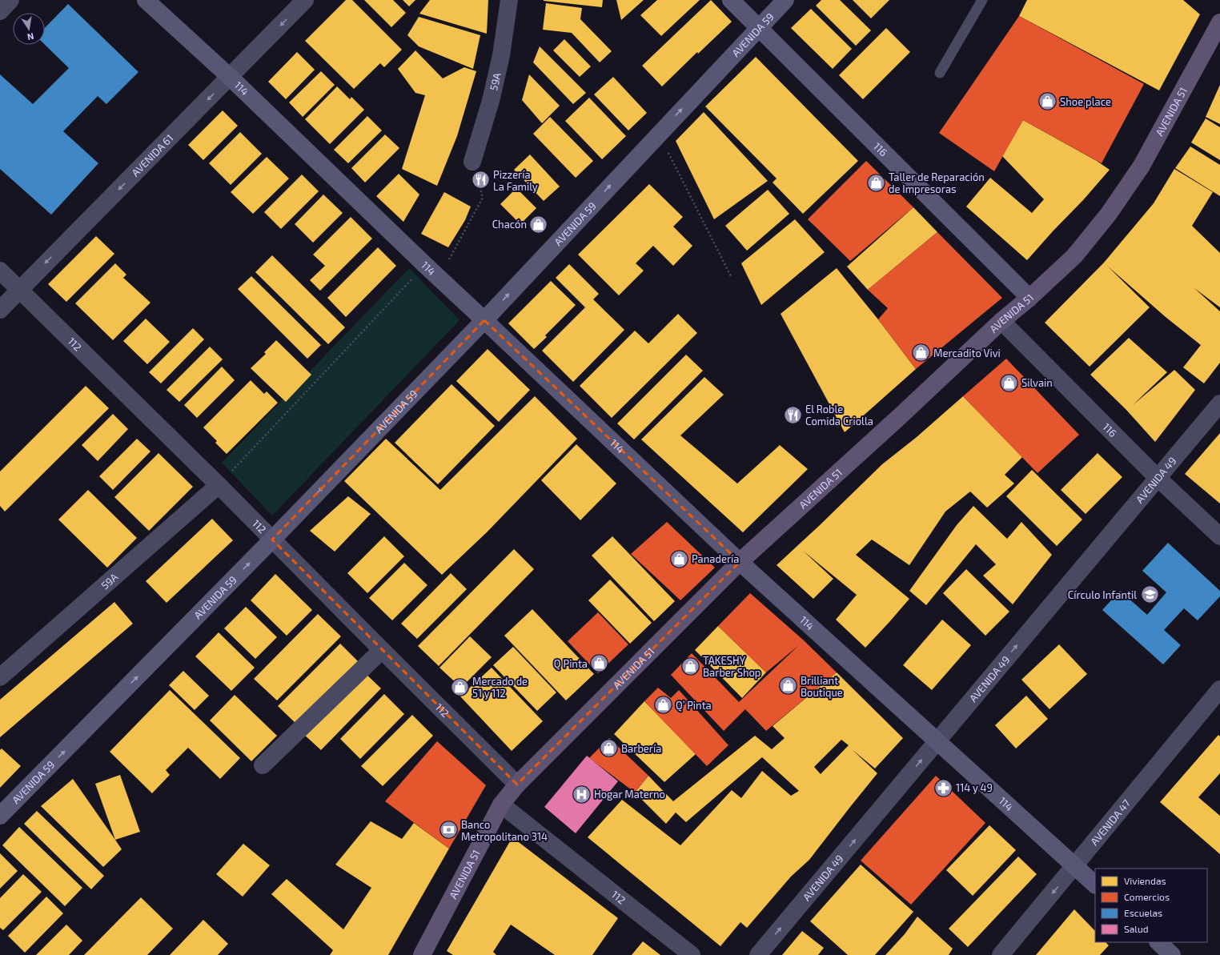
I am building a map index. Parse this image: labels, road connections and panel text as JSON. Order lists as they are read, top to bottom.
{
  "streets": {
    "main road": ["AVENIDA 51"],
    "street": [
      "AVENIDA 59",
      "59A",
      "114",
      "116",
      "AVENIDA 61",
      "112",
      "AVENIDA 49",
      "AVENIDA 47"
    ]
  },
  "crossings": [
    ["AVENIDA 59", "114"],
    ["AVENIDA 59", "116"],
    ["AVENIDA 59", "112"],
    ["59A", "112"],
    ["114", "AVENIDA 51"],
    ["114", "AVENIDA 61"],
    ["114", "AVENIDA 49"],
    ["114", "AVENIDA 47"],
    ["AVENIDA 51", "116"],
    ["AVENIDA 51", "112"],
    ["116", "AVENIDA 49"],
    ["AVENIDA 61", "112"]
  ],
  "one_way": ["AVENIDA 59", "AVENIDA 61", "AVENIDA 49"],
  "places": {
    "shop": [
      "Shoe place",
      "Taller de Reparación de Impresoras",
      "Chacón",
      "Mercadito Vivi",
      "Silvain",
      "Panadería",
      "Q Pinta",
      "TAKESHY Barber Shop",
      "Brilliant Boutique",
      "Mercado de 51 y 112",
      "Q’ Pinta",
      "Barbería"
    ],
    "restaurant": ["Pizzería La Family", "El Roble Comida Criolla"],
    "school or university": ["Círculo Infantil"],
    "pharmacy": ["114 y 49"],
    "hospital": ["Hogar Materno"],
    "bank": ["Banco Metropolitano 314"]
  },
  "legend": [
    "Viviendas",
    "Comercios",
    "Escuelas",
    "Salud"
  ],
  "north": "bottom"
}
